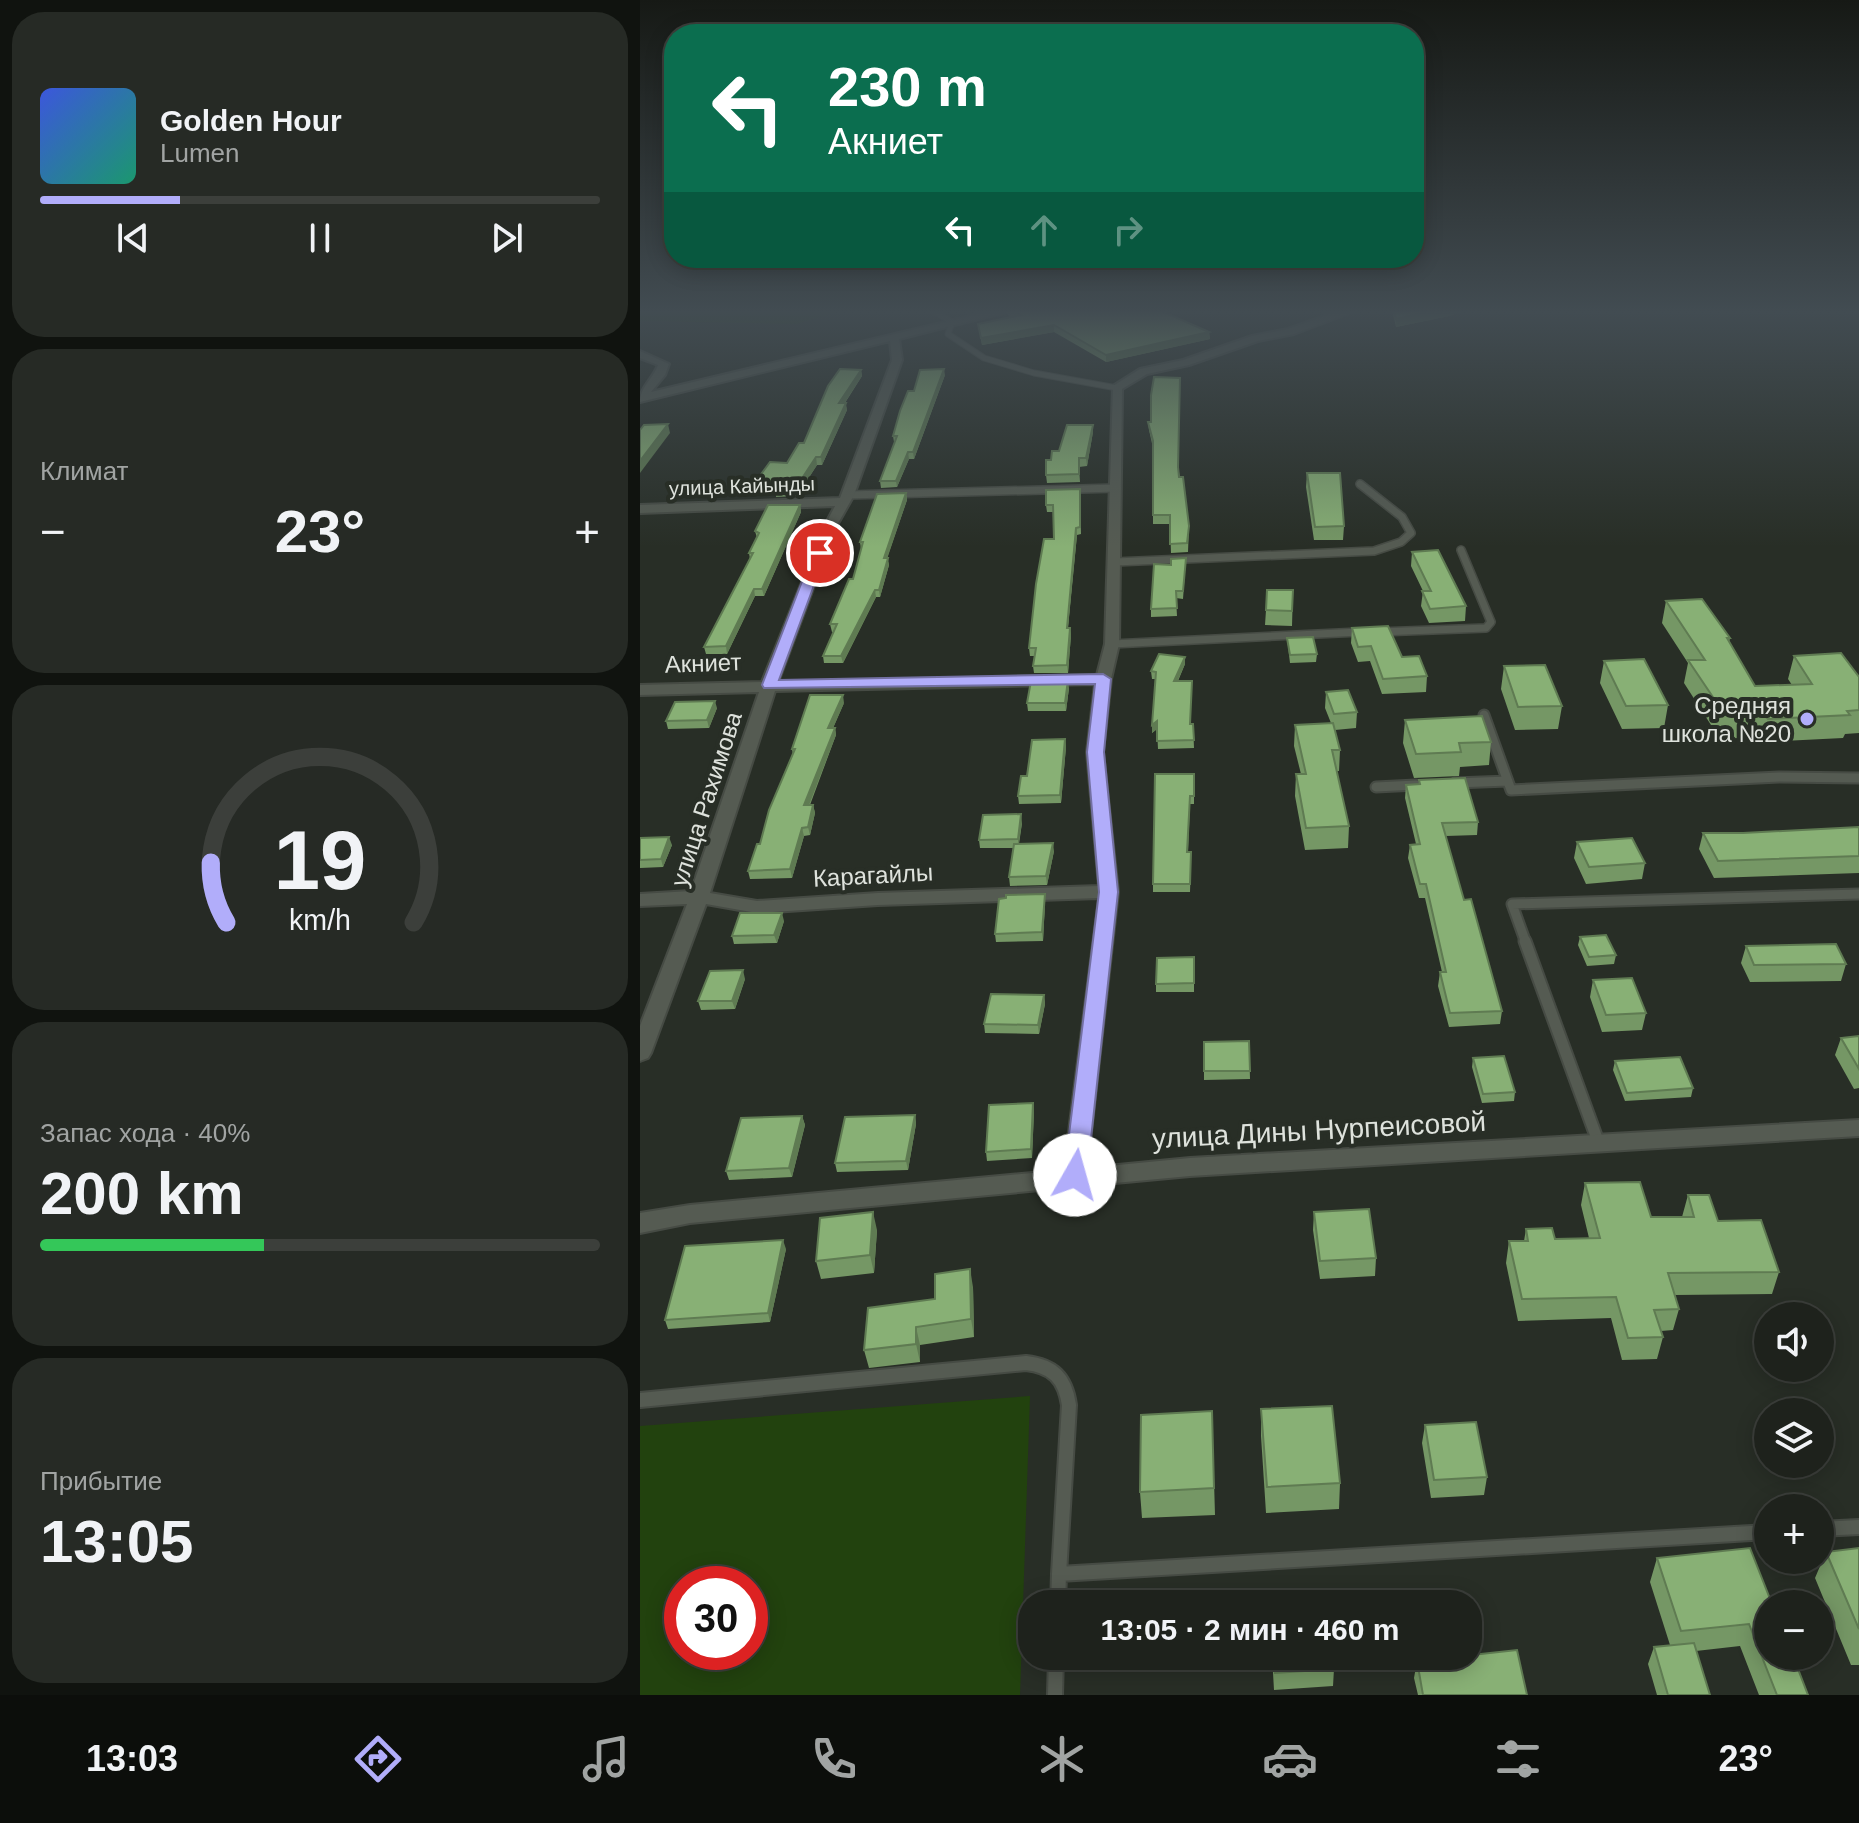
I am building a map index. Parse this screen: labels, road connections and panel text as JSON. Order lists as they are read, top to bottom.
{
  "streets": {
    "street": [
      "улица Кайынды",
      "Акниет",
      "улица Рахимова",
      "Карагайлы",
      "улица Дины Нурпеисовой"
    ]
  },
  "crossings": [
    ["улица Кайынды", "улица Рахимова"],
    ["Акниет", "улица Рахимова"],
    ["улица Рахимова", "Карагайлы"]
  ],
  "places": ["Средняя школа №20"],
  "page": {
    "turn": ["230 m", "Акниет"],
    "song": ["Golden Hour", "Lumen"],
    "tile": [
      "Климат",
      ["Запас хода · 40%", "200 km"],
      ["Прибытие", "13:05"]
    ],
    "heat": ["−", "23°", "+"],
    "map_buttons": ["+", "−"],
    "limit": "30",
    "trip": "13:05 · 2 мин · 460 m",
    "tabs": ["13:03", "23°"],
    "gauge": ["19", "km/h"]
  }
}
